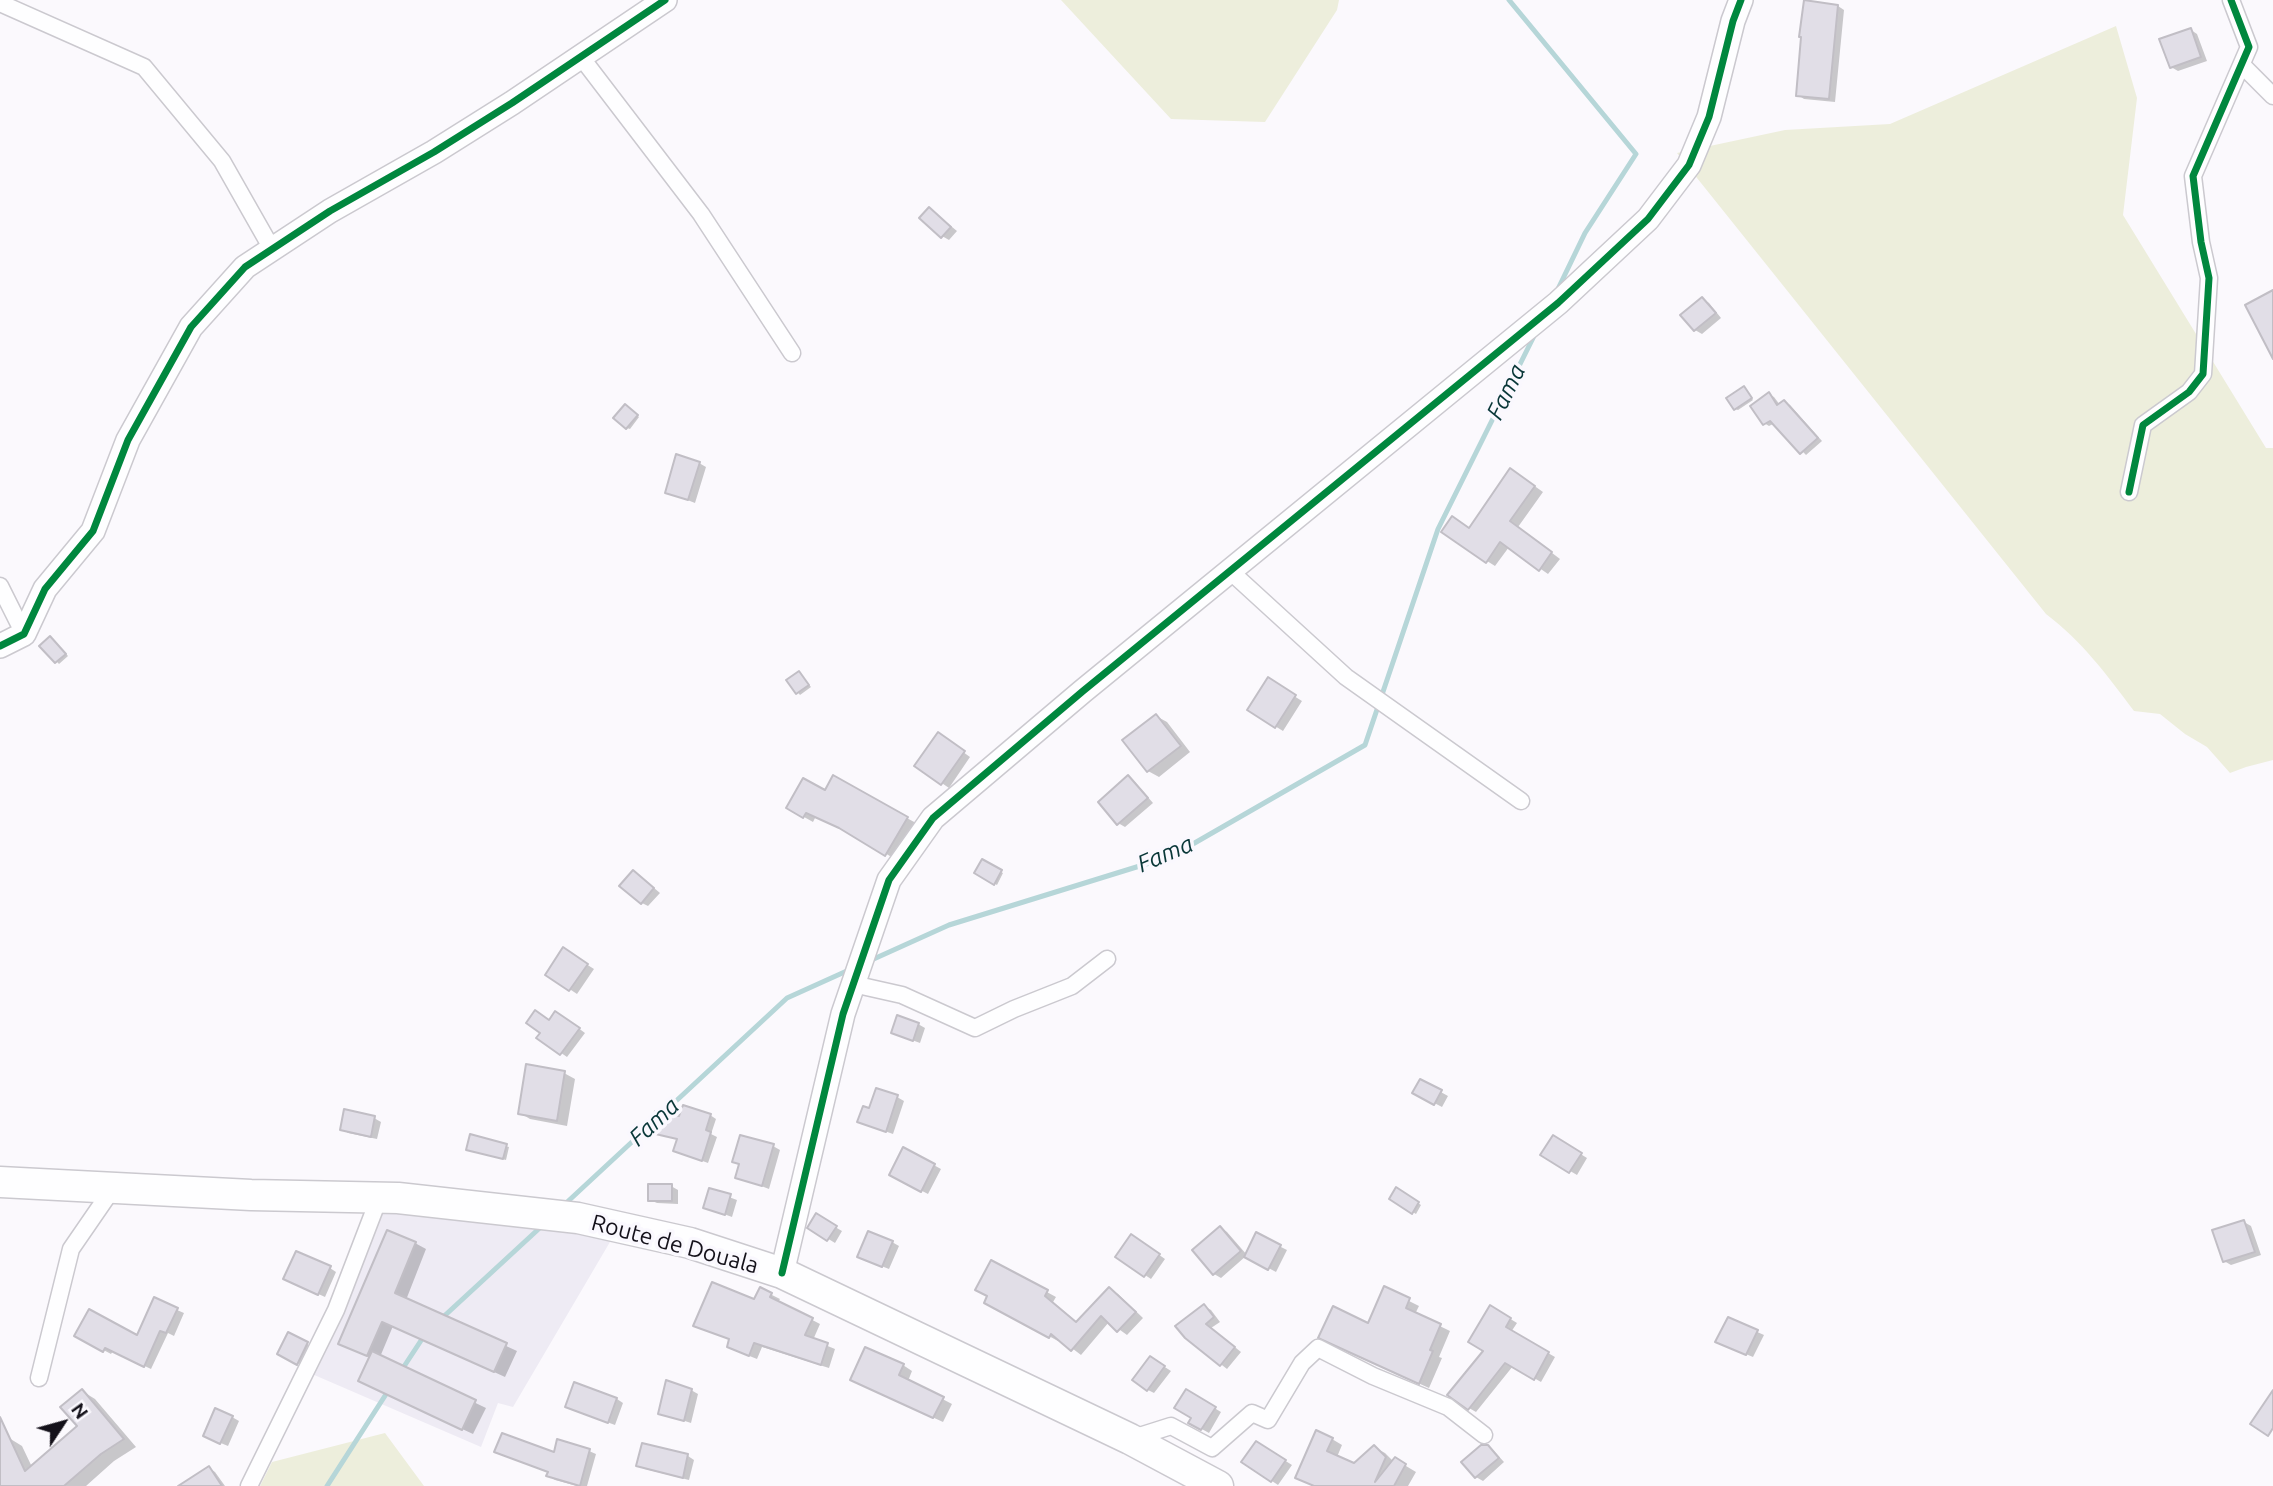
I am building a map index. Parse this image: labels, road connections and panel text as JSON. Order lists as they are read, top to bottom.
{
  "streets": {
    "highway": ["Route de Douala"]
  },
  "water": ["Fama"],
  "north": "top right"
}
